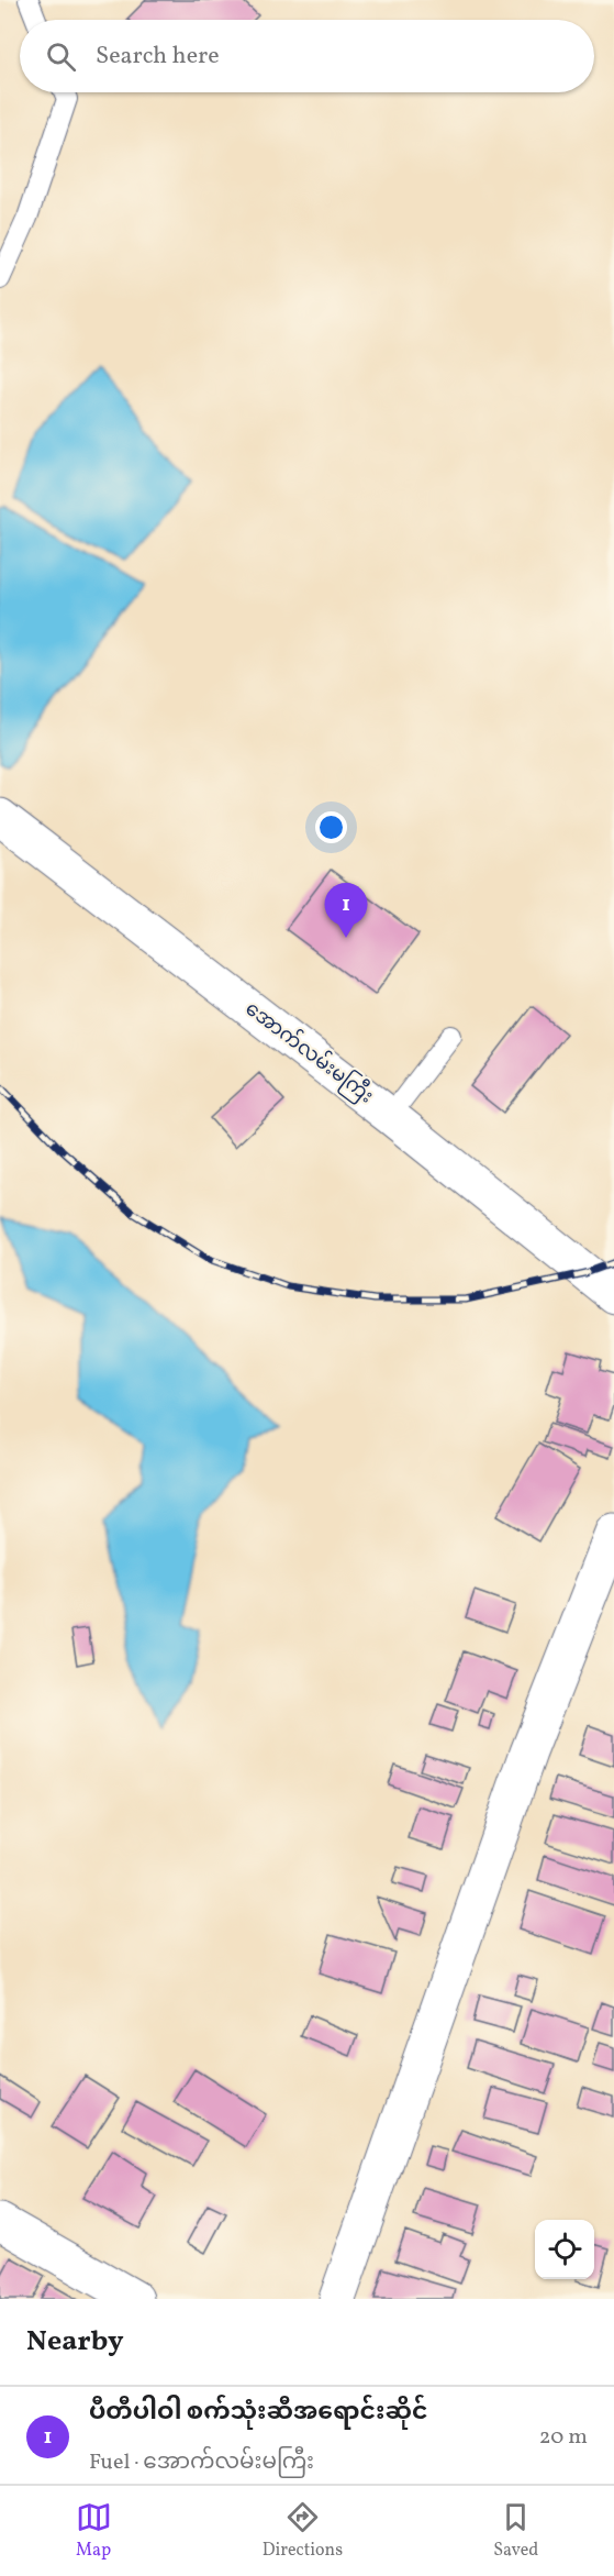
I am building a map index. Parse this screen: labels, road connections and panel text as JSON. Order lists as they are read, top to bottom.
{
  "streets": {
    "main road": ["အောက်လမ်းမကြီး"]
  },
  "page": {
    "search": "Search here",
    "pins": "1",
    "heading": "Nearby",
    "list": [
      {
        "mark": "1",
        "name": "ပီတီပါဝါ စက်သုံးဆီအရောင်းဆိုင်",
        "note": "Fuel · အောက်လမ်းမကြီး",
        "value": "20 m"
      }
    ],
    "nav": ["Map", "Directions", "Saved"]
  }
}
